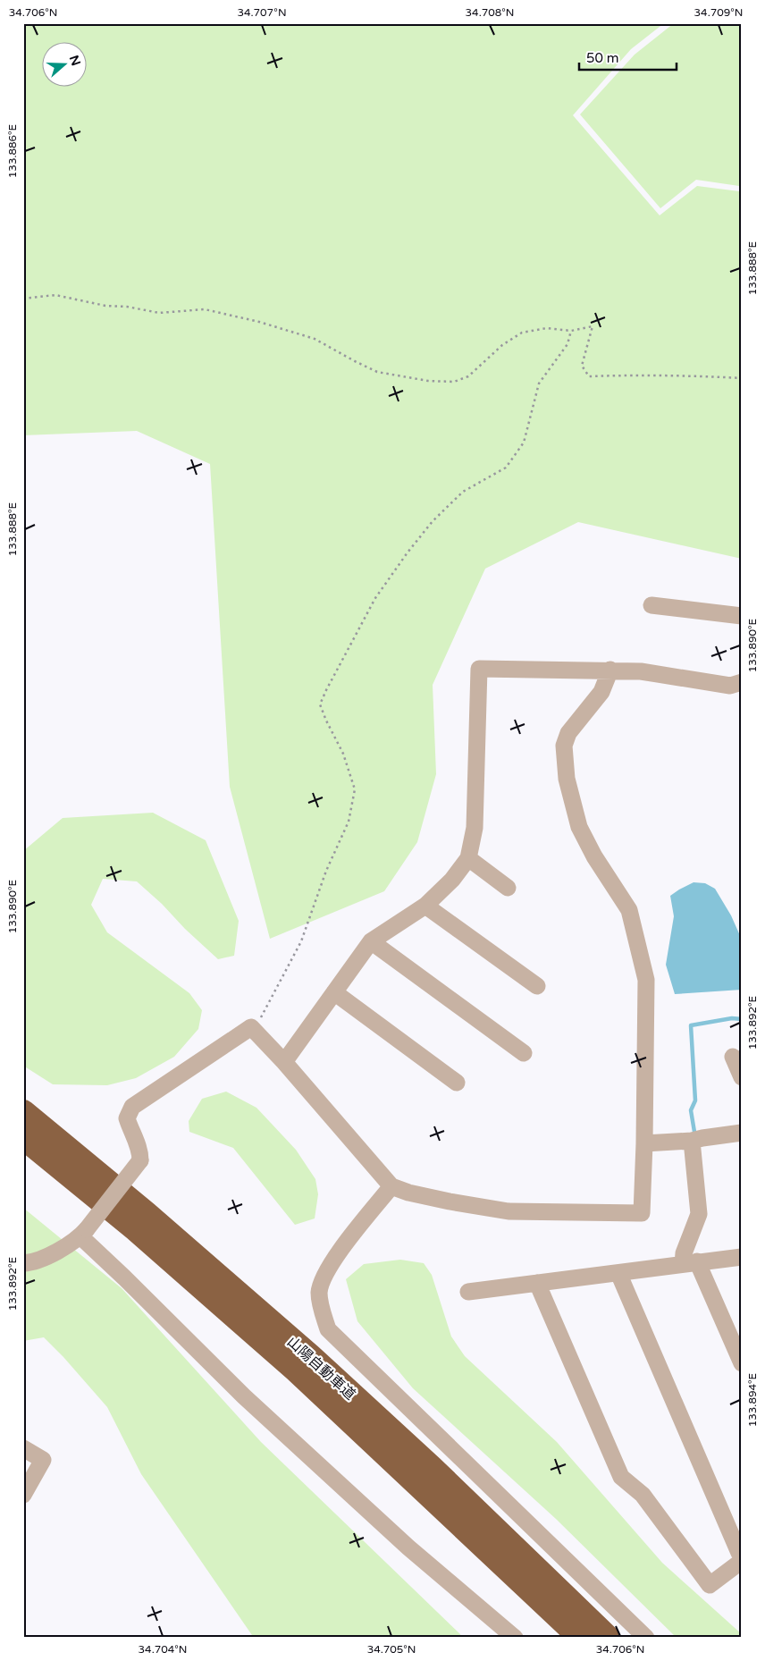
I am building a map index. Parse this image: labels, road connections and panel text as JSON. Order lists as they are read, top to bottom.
{
  "streets": {
    "highway": ["山陽自動車道"]
  },
  "scale_bar": "50 m",
  "north": "right",
  "coordinates": [
    "34.706°N",
    "34.707°N",
    "34.708°N",
    "34.709°N",
    "133.886°E",
    "133.888°E",
    "133.890°E",
    "133.892°E",
    "133.894°E",
    "34.704°N",
    "34.705°N"
  ]
}
